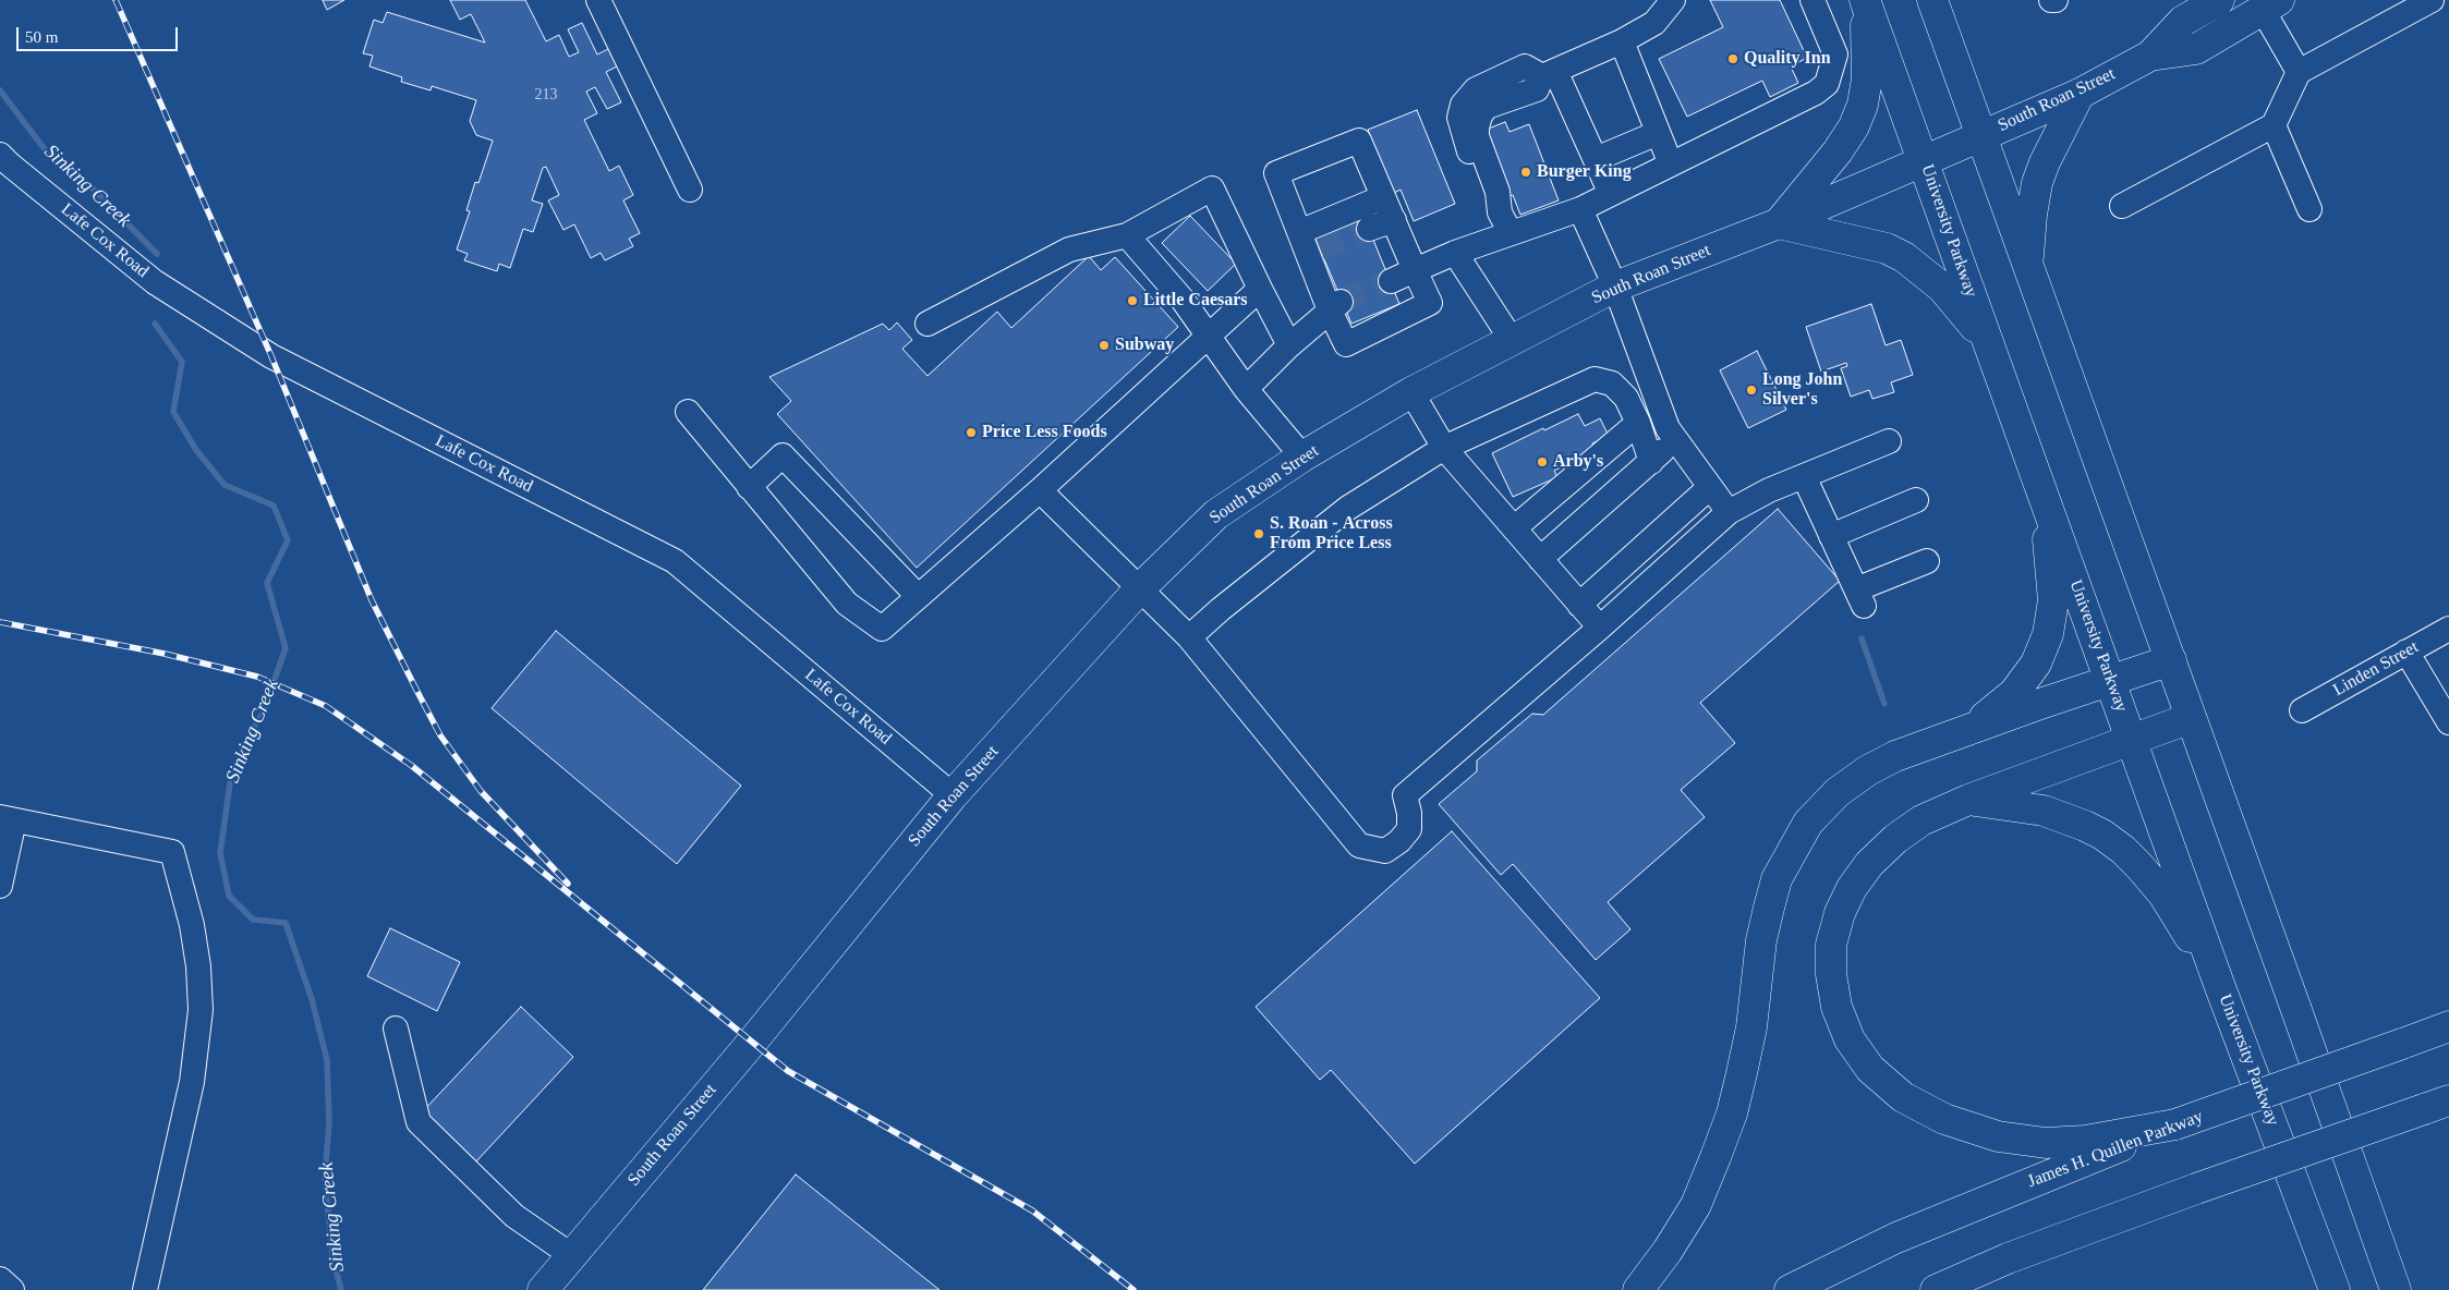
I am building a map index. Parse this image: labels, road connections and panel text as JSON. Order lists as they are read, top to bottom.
{
  "streets": {
    "main road": ["South Roan Street", "University Parkway", "James H. Quillen Parkway"],
    "street": ["Lafe Cox Road", "Linden Street"]
  },
  "crossings": [
    ["South Roan Street", "University Parkway"],
    ["South Roan Street", "Lafe Cox Road"]
  ],
  "water": ["Sinking Creek"],
  "places": [
    "Quality Inn",
    "Burger King",
    "Little Caesars",
    "Subway",
    "Long John Silver's",
    "Price Less Foods",
    "Arby's",
    "S. Roan - Across From Price Less"
  ],
  "house_numbers": ["213"],
  "scale_bar": "50 m"
}
